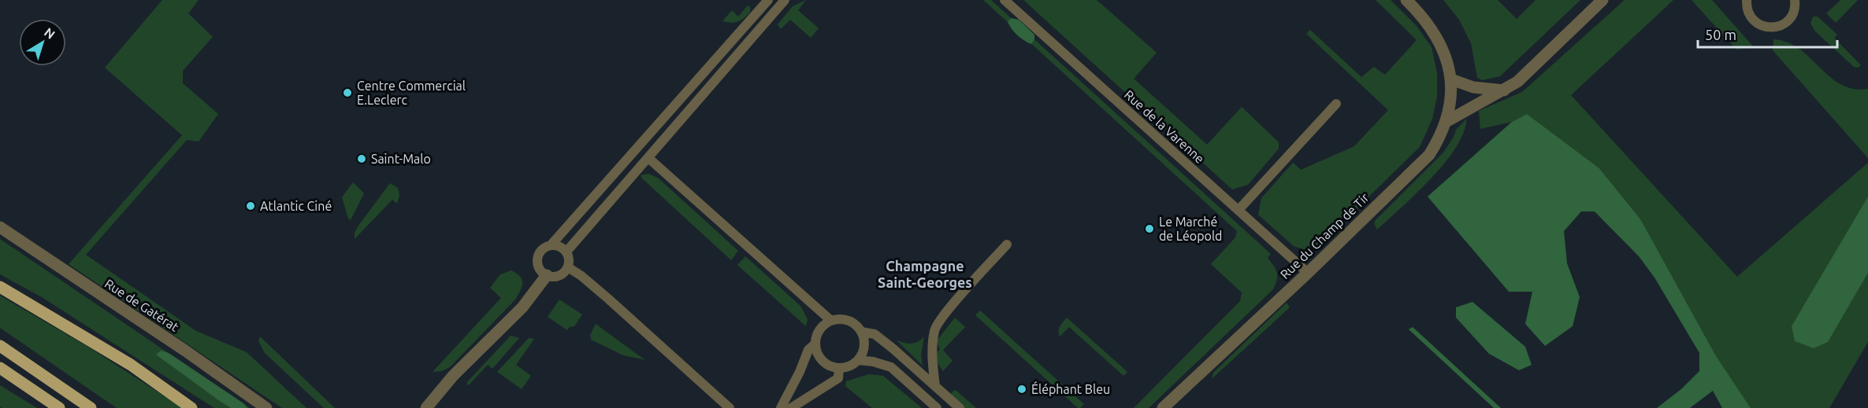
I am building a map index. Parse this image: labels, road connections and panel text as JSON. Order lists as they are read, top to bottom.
{
  "streets": {
    "street": ["Rue du Champ de Tir", "Rue de Gatérat"],
    "lane": ["Rue de la Varenne"]
  },
  "crossings": [
    ["Rue de la Varenne", "Rue du Champ de Tir"]
  ],
  "districts": ["Champagne Saint-Georges"],
  "places": [
    "Centre Commercial E.Leclerc",
    "Saint-Malo",
    "Atlantic Ciné",
    "Le Marché de Léopold",
    "Éléphant Bleu"
  ],
  "scale_bar": "50 m",
  "north": "top right"
}
